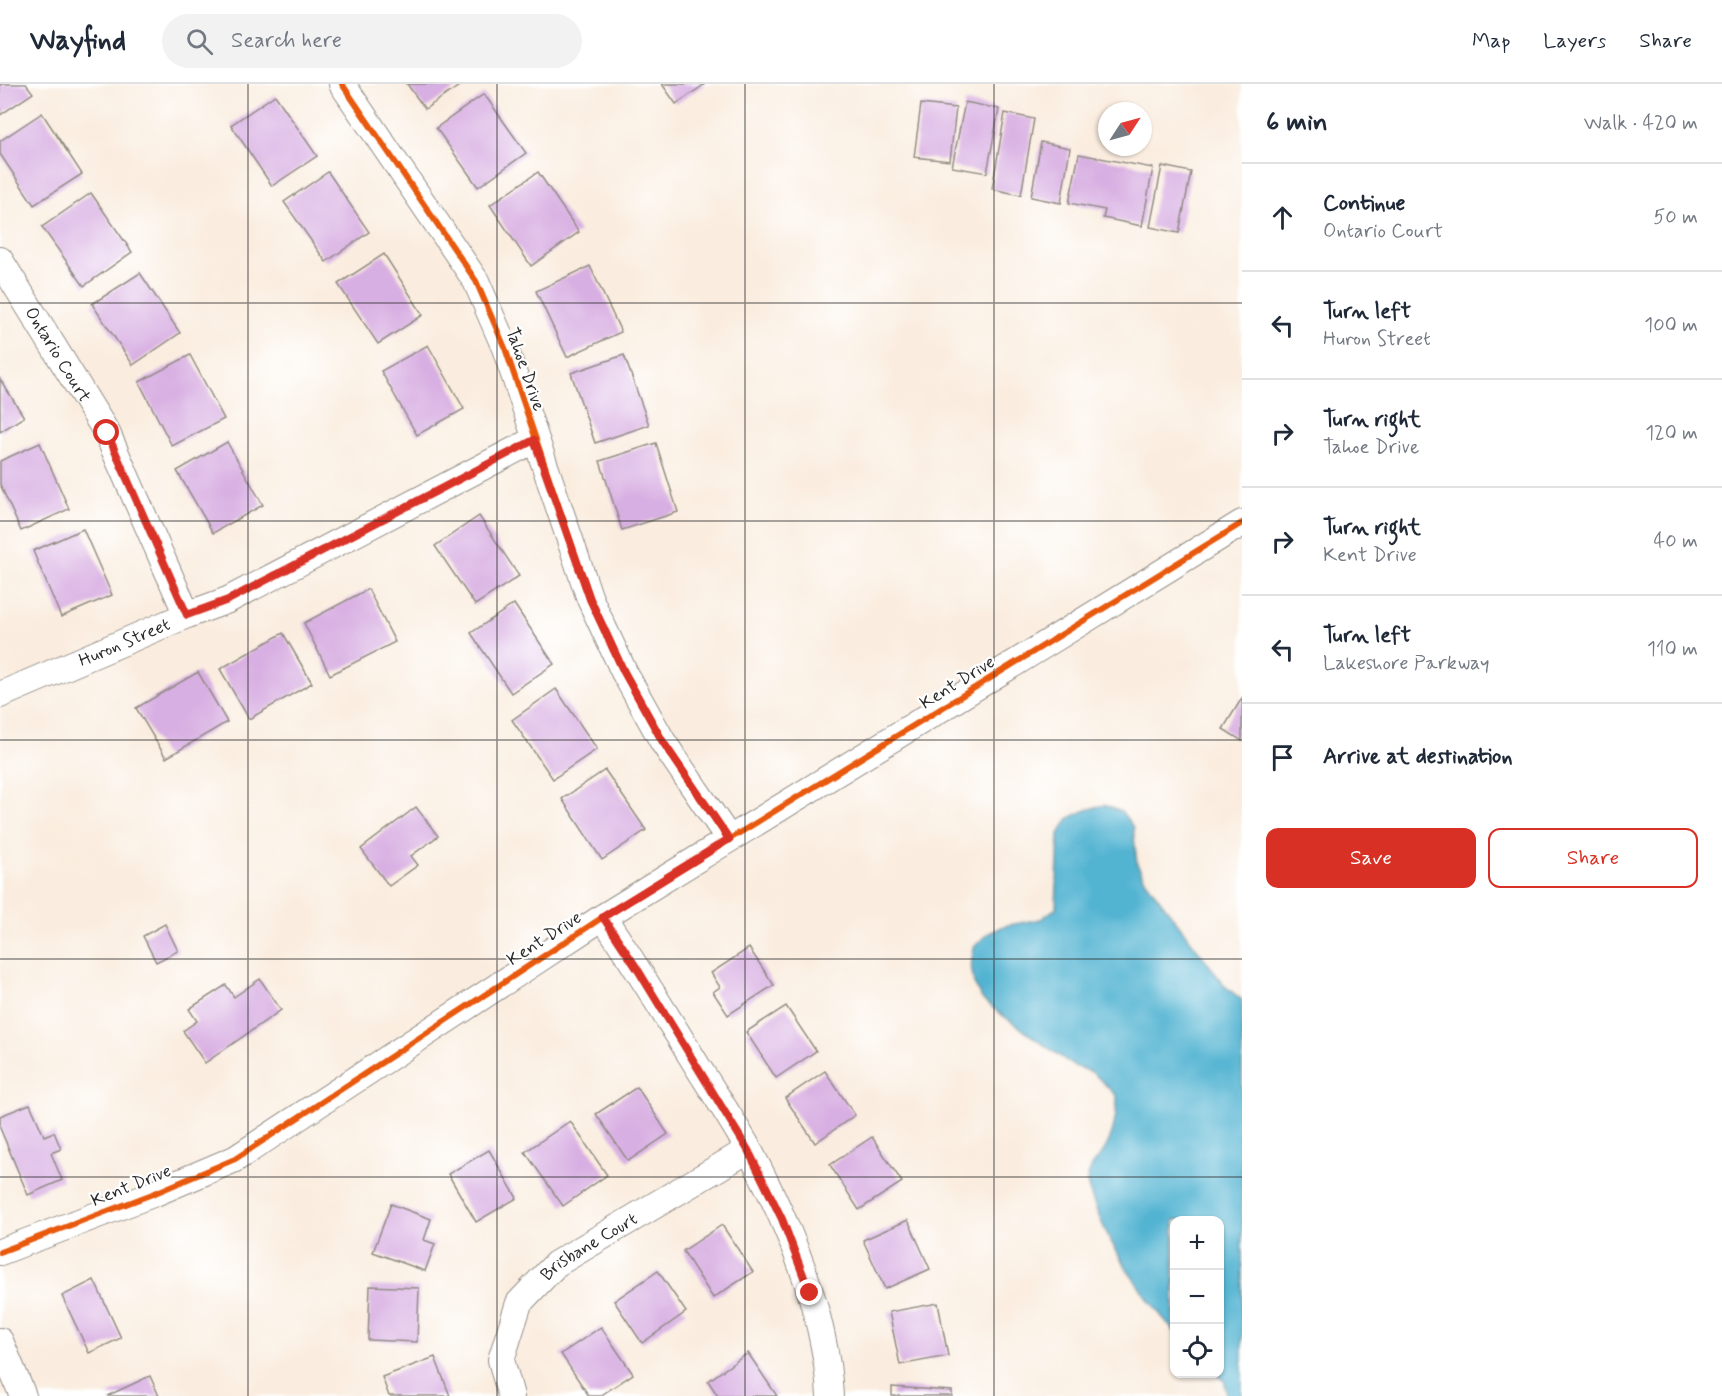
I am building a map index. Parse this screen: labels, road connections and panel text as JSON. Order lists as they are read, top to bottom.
{
  "streets": {
    "street": [
      "Ontario Court",
      "Tahoe Drive",
      "Huron Street",
      "Kent Drive",
      "Brisbane Court"
    ]
  },
  "crossings": [
    ["Ontario Court", "Huron Street"],
    ["Tahoe Drive", "Huron Street"],
    ["Tahoe Drive", "Kent Drive"]
  ],
  "north": "top right",
  "page": {
    "header": "Wayfind",
    "search": "Search here",
    "nav": ["Map", "Layers", "Share"],
    "heading": ["6 min", "Walk · 420 m"],
    "list": [
      ["Continue", "Ontario Court", "50 m"],
      ["Turn left", "Huron Street", "100 m"],
      ["Turn right", "Tahoe Drive", "120 m"],
      ["Turn right", "Kent Drive", "40 m"],
      ["Turn left", "Lakeshore Parkway", "110 m"],
      "Arrive at destination"
    ],
    "buttons": ["Save", "Share"],
    "map_buttons": ["+", "−"]
  }
}
